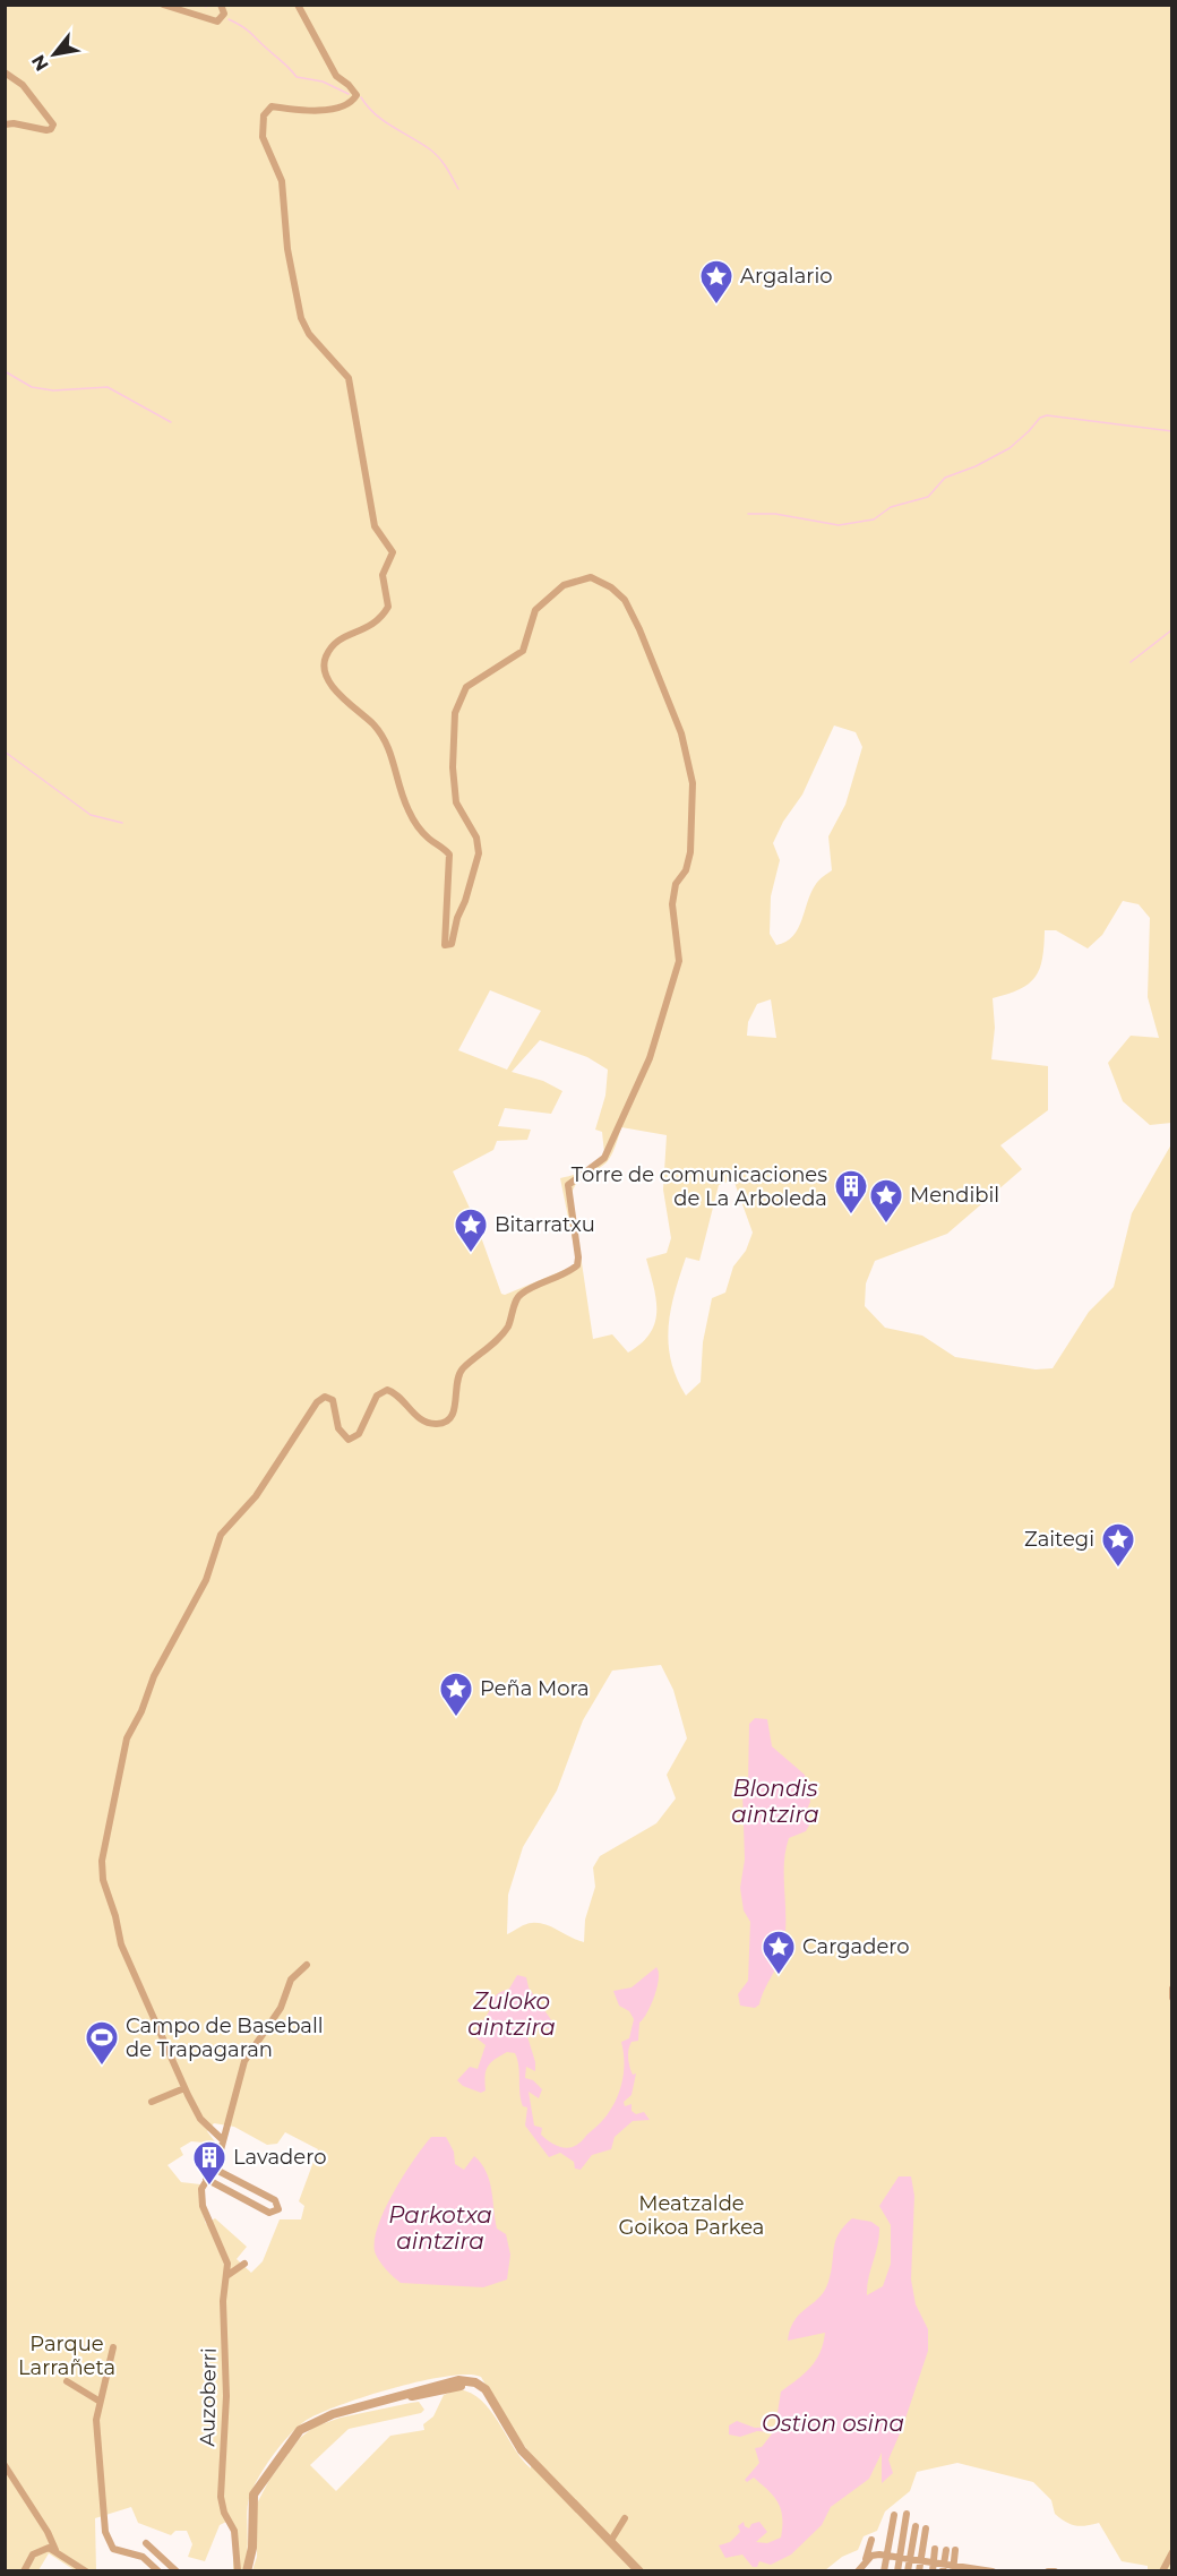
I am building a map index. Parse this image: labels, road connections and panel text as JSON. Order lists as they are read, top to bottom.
{
  "streets": {
    "street": ["Auzoberri"]
  },
  "water": [
    "Blondis aintzira",
    "Zuloko aintzira",
    "Parkotxa aintzira",
    "Ostion osina"
  ],
  "parks": ["Meatzalde Goikoa Parkea", "Parque Larrañeta"],
  "places": {
    "place": [
      "Argalario",
      "Mendibil",
      "Bitarratxu",
      "Zaitegi",
      "Peña Mora",
      "Cargadero"
    ],
    "building": ["Torre de comunicaciones de La Arboleda", "Lavadero"],
    "sports": ["Campo de Baseball de Trapagaran"]
  },
  "north": "bottom left"
}
